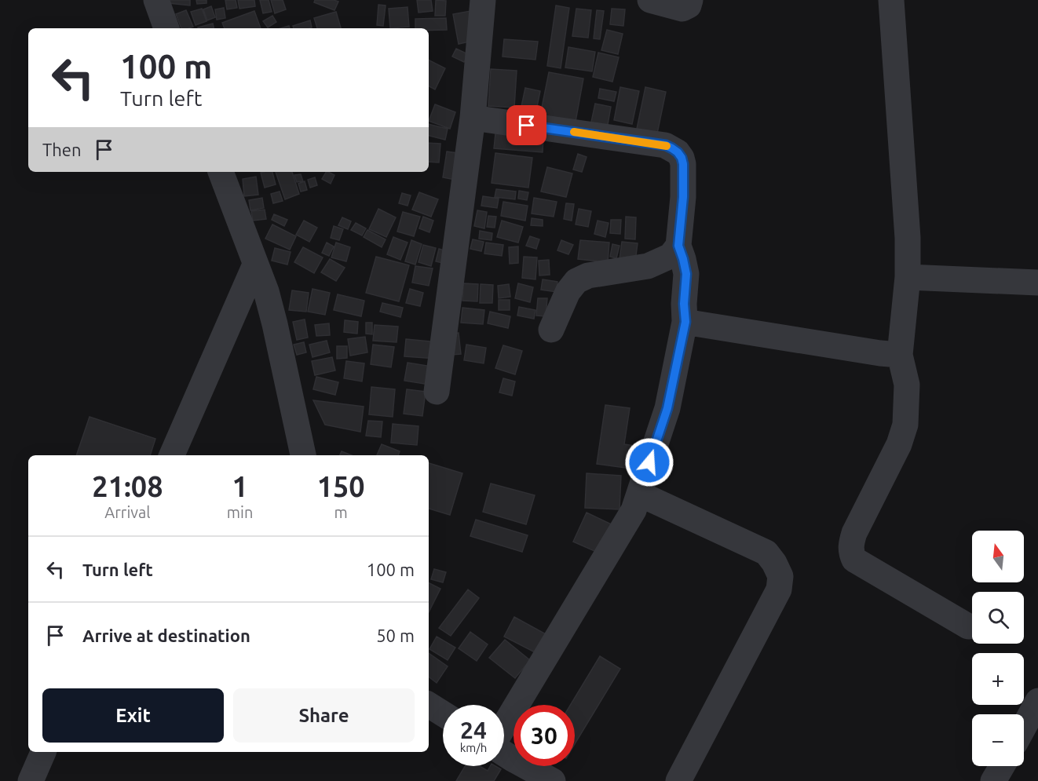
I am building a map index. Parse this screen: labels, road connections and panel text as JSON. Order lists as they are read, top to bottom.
{
  "north": "top",
  "page": {
    "turn": ["100 m", "Turn left"],
    "then": "Then",
    "eta": [
      "21:08",
      "Arrival",
      "1",
      "min",
      "150",
      "m"
    ],
    "map_buttons": ["+", "−"],
    "list": [
      {
        "name": "Turn left",
        "value": "100 m"
      },
      {
        "name": "Arrive at destination",
        "value": "50 m"
      }
    ],
    "buttons": ["Exit", "Share"],
    "speed": "24 km/h",
    "limit": "30"
  }
}
